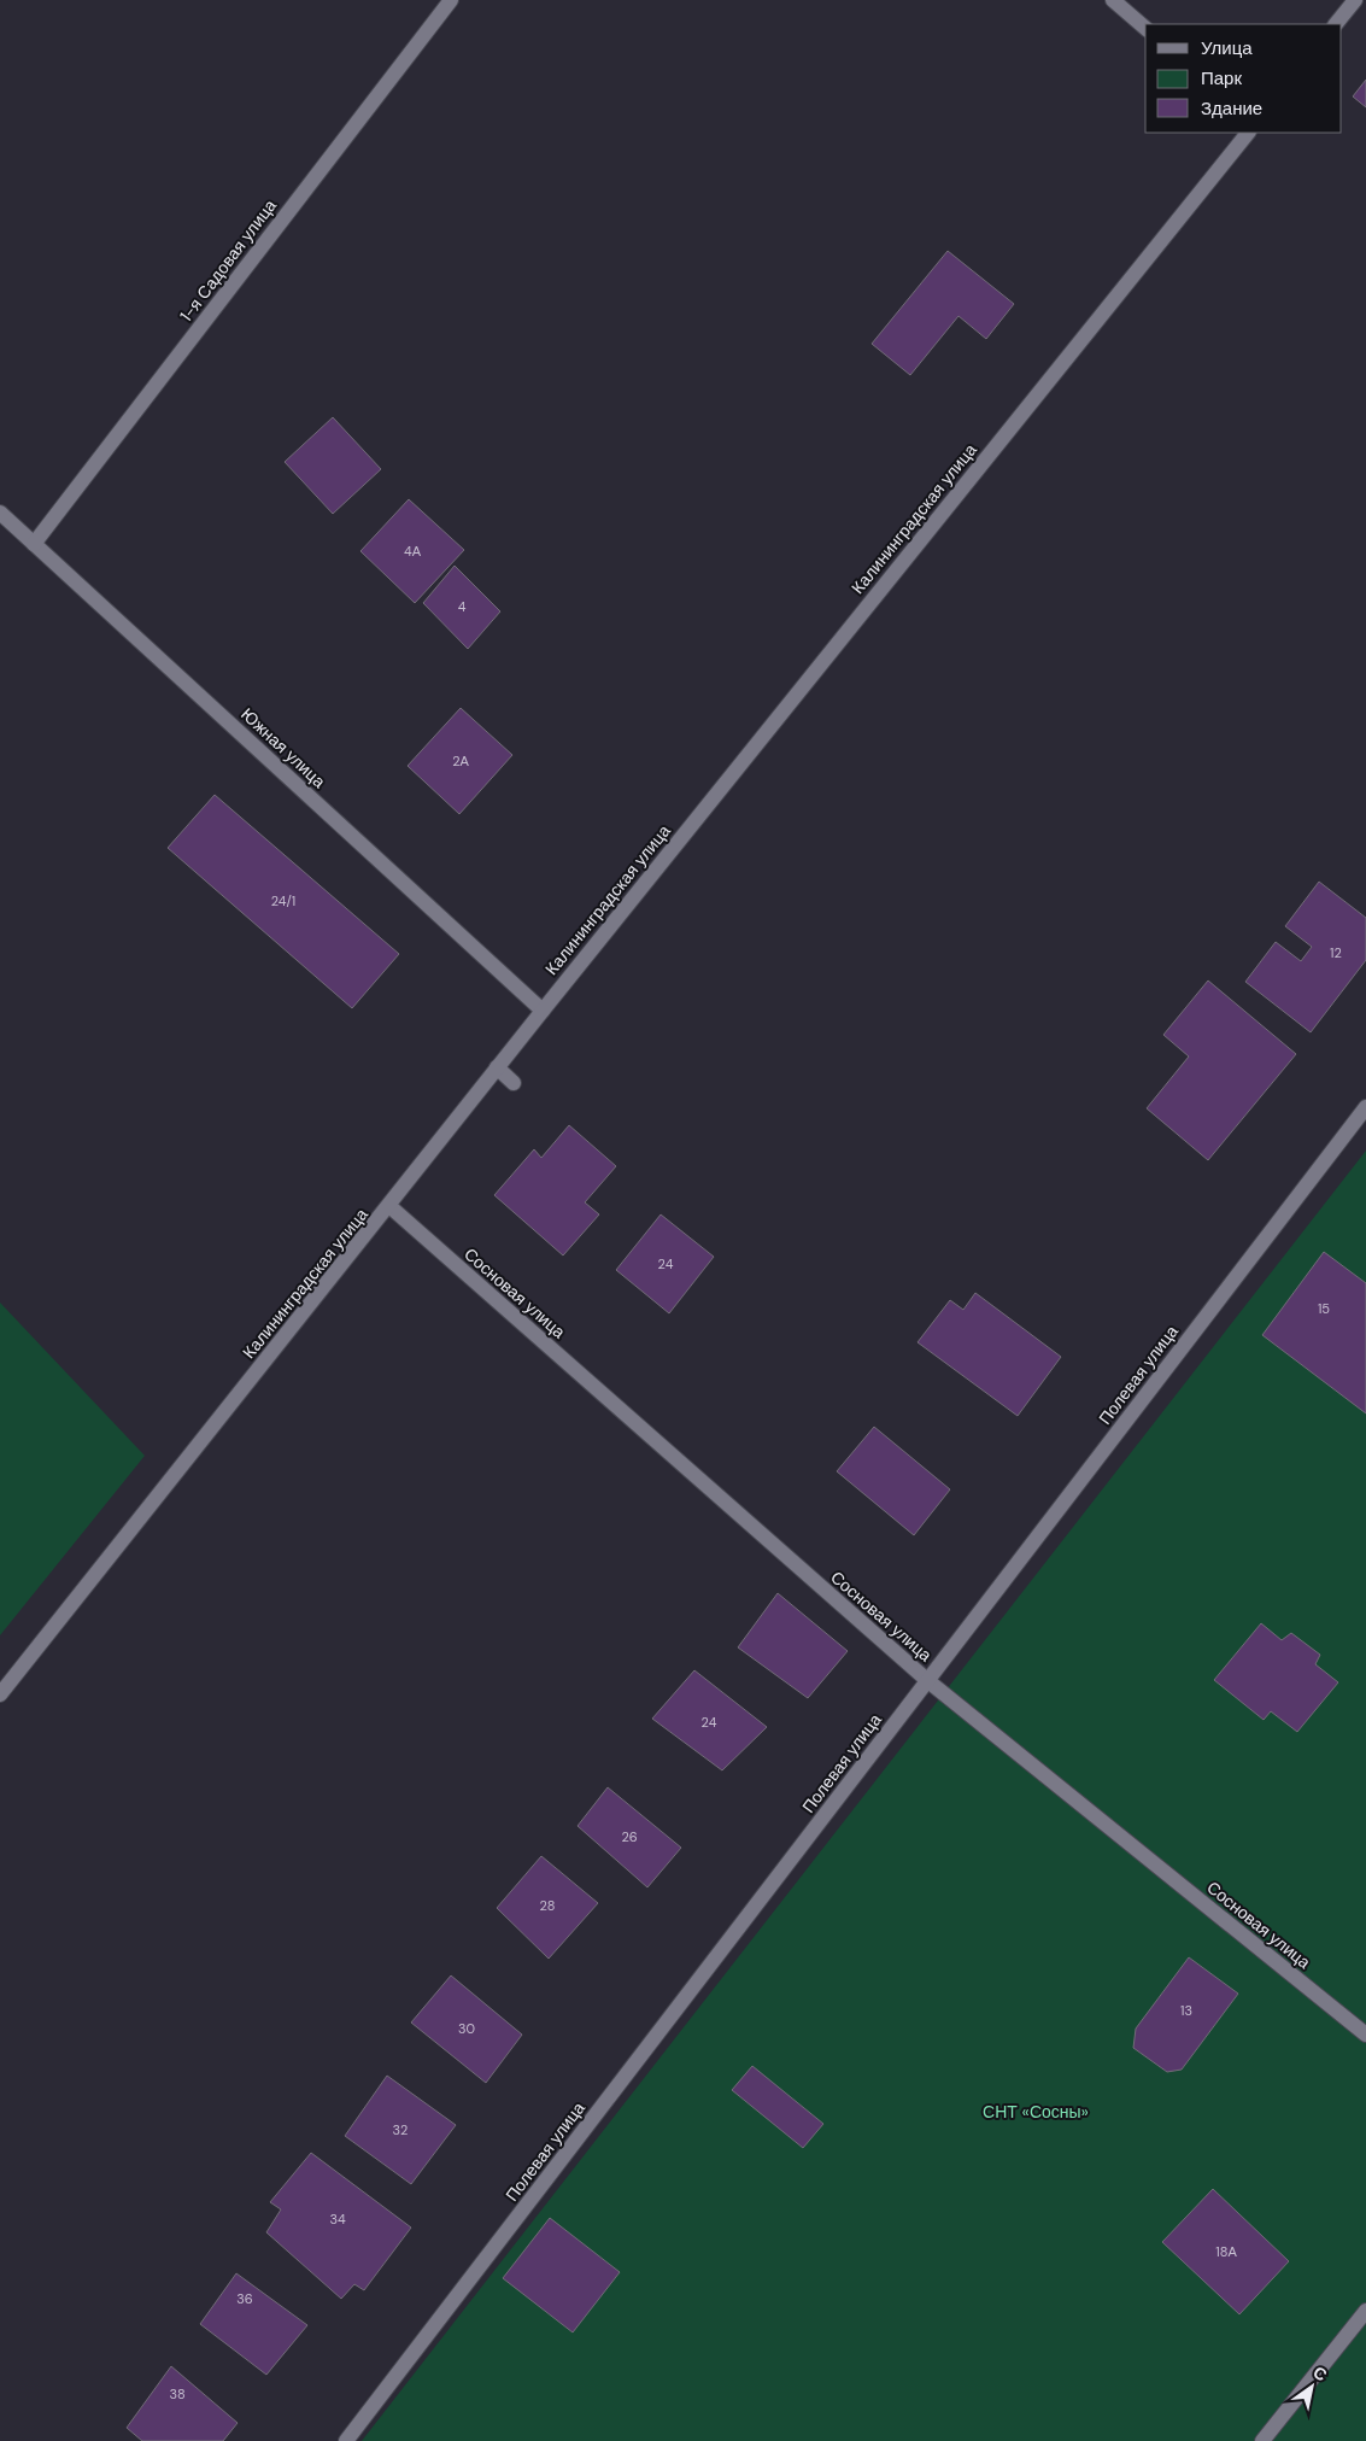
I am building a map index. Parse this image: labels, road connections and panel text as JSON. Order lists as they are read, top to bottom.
{
  "streets": {
    "street": [
      "1-я Садовая улица",
      "Калининградская улица",
      "Южная улица",
      "Сосновая улица",
      "Полевая улица"
    ]
  },
  "crossings": [
    ["1-я Садовая улица", "Южная улица"],
    ["Калининградская улица", "Южная улица"],
    ["Калининградская улица", "Сосновая улица"],
    ["Сосновая улица", "Полевая улица"]
  ],
  "parks": ["СНТ «Сосны»"],
  "house_numbers": [
    "4А",
    "4",
    "2А",
    "24/1",
    "12",
    "24",
    "15",
    "24",
    "26",
    "28",
    "13",
    "30",
    "32",
    "34",
    "18А",
    "36",
    "38"
  ],
  "legend": ["Улица", "Парк", "Здание"],
  "north": "top right"
}
